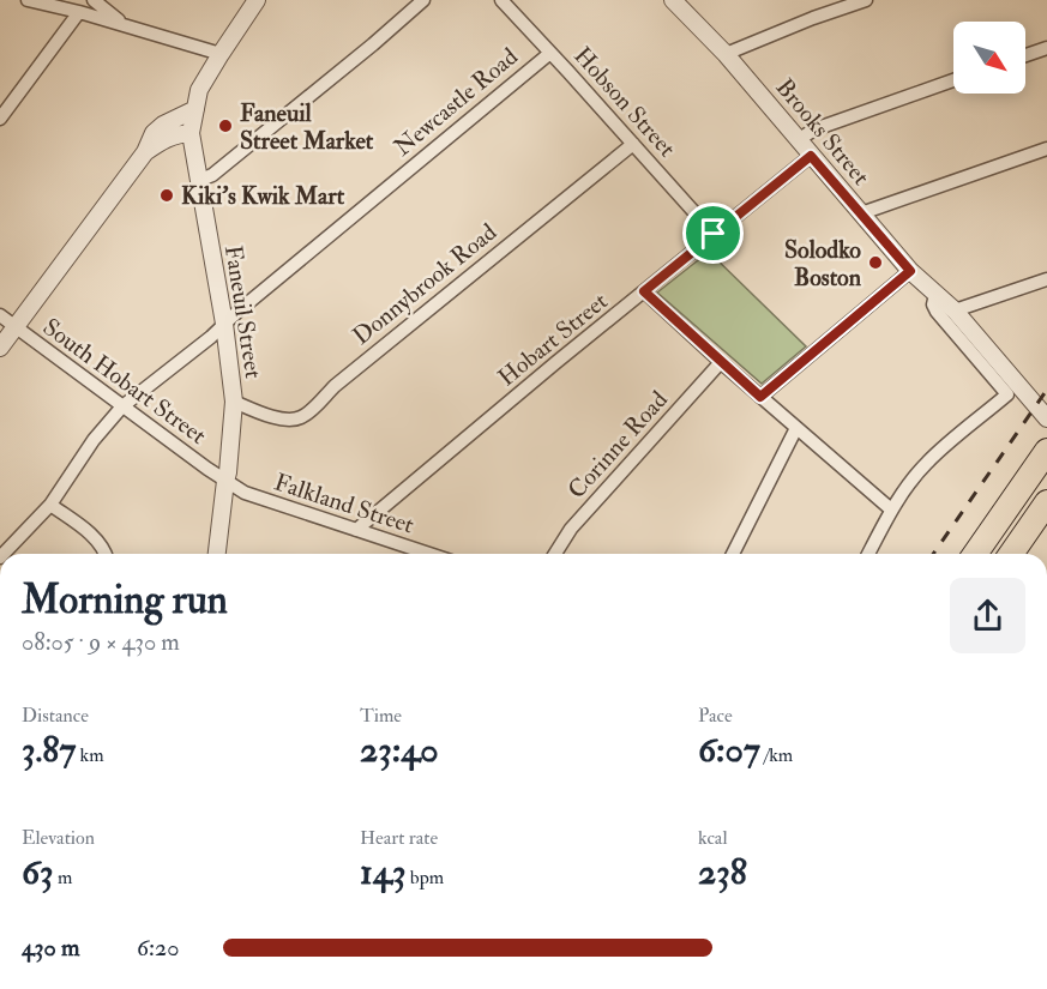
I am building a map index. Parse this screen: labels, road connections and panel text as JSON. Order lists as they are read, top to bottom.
{
  "streets": {
    "street": [
      "Newcastle Road",
      "Hobson Street",
      "Brooks Street",
      "Donnybrook Road",
      "Faneuil Street",
      "Hobart Street",
      "South Hobart Street",
      "Corinne Road",
      "Falkland Street"
    ]
  },
  "crossings": [
    ["Newcastle Road", "Hobson Street"],
    ["Newcastle Road", "Faneuil Street"],
    ["Newcastle Road", "South Hobart Street"],
    ["Hobson Street", "Donnybrook Road"],
    ["Hobson Street", "Hobart Street"],
    ["Brooks Street", "Hobart Street"],
    ["Donnybrook Road", "Faneuil Street"],
    ["Faneuil Street", "South Hobart Street"],
    ["Faneuil Street", "Falkland Street"],
    ["Hobart Street", "Falkland Street"],
    ["South Hobart Street", "Falkland Street"]
  ],
  "places": ["Faneuil Street Market", "Kiki's Kwik Mart", "Solodko Boston"],
  "north": "bottom right",
  "page": {
    "heading": ["Morning run", "08:05 · 9 × 430 m"],
    "stats": [
      ["Distance", "3.87 km"],
      ["Time", "23:40"],
      ["Pace", "6:07 /km"],
      ["Elevation", "63 m"],
      ["Heart rate", "143 bpm"],
      ["kcal", "238"]
    ],
    "list": [
      {
        "name": "430 m",
        "note": "6:20"
      }
    ]
  }
}
